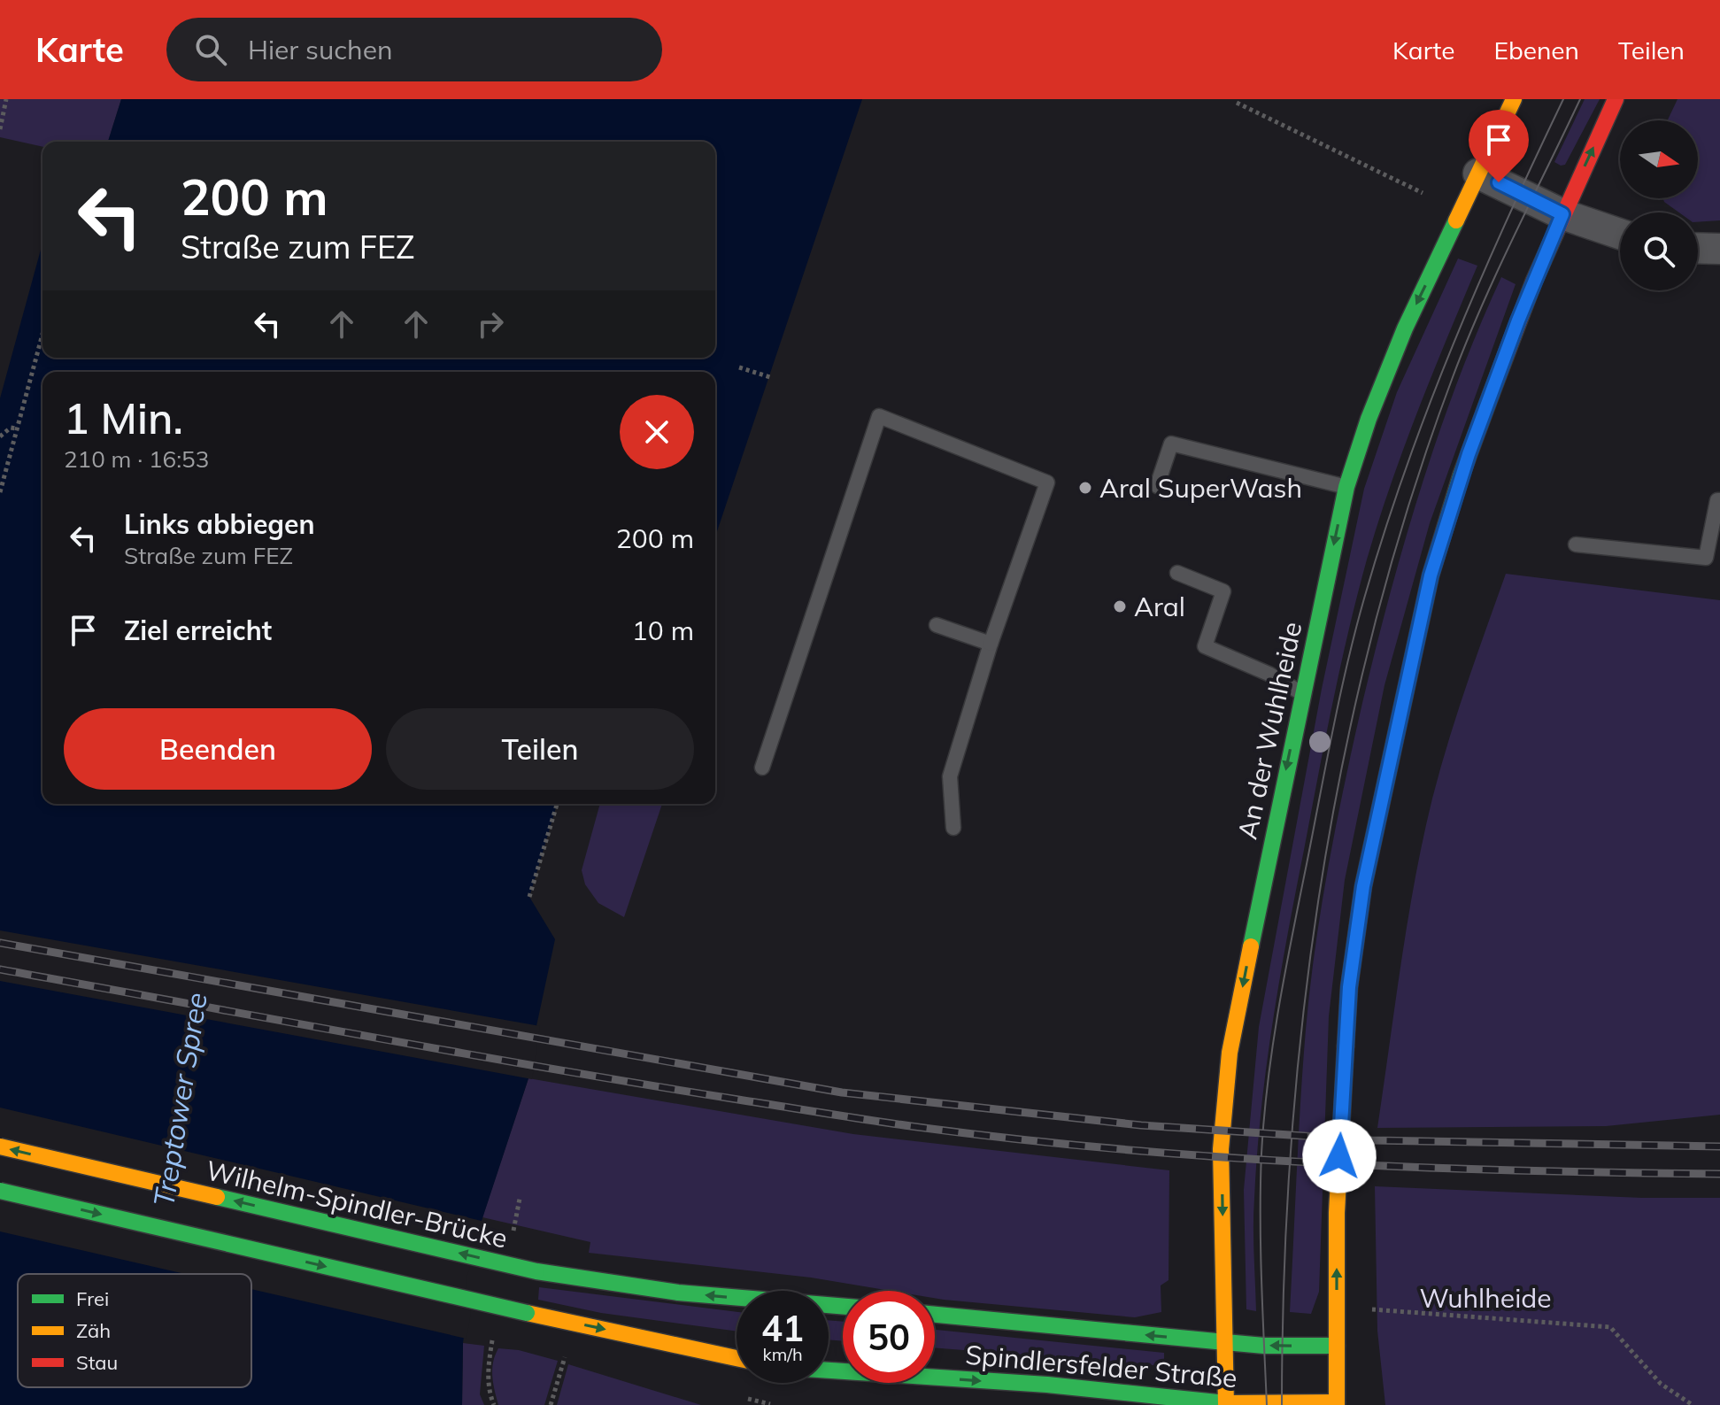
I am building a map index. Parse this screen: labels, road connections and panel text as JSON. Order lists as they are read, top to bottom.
{
  "streets": {
    "main road": ["An der Wuhlheide", "Wilhelm-Spindler-Brücke", "Spindlersfelder Straße"]
  },
  "crossings": [
    ["An der Wuhlheide", "Spindlersfelder Straße"]
  ],
  "water": ["Treptower Spree"],
  "parks": ["Wuhlheide"],
  "places": ["Aral SuperWash", "Aral"],
  "legend": ["Frei", "Zäh", "Stau"],
  "north": "right",
  "page": {
    "header": "Karte",
    "search": "Hier suchen",
    "nav": ["Karte", "Ebenen", "Teilen"],
    "turn": ["200 m", "Straße zum FEZ"],
    "heading": ["1 Min.", "210 m · 16:53"],
    "list": [
      {
        "name": "Links abbiegen",
        "note": "Straße zum FEZ",
        "value": "200 m"
      },
      {
        "name": "Ziel erreicht",
        "value": "10 m"
      }
    ],
    "buttons": ["Beenden", "Teilen"],
    "speed": "41 km/h",
    "limit": "50"
  }
}
